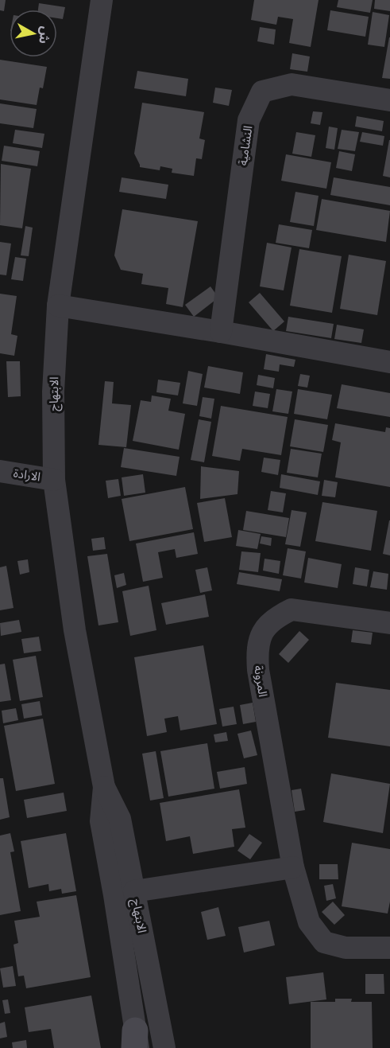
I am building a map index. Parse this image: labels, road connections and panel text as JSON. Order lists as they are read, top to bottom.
{
  "streets": {
    "street": [
      "النشامية",
      "الابتهاج",
      "الارادة",
      "المرونة"
    ]
  },
  "crossings": [
    ["الابتهاج", "الارادة"]
  ],
  "north": "right"
}
